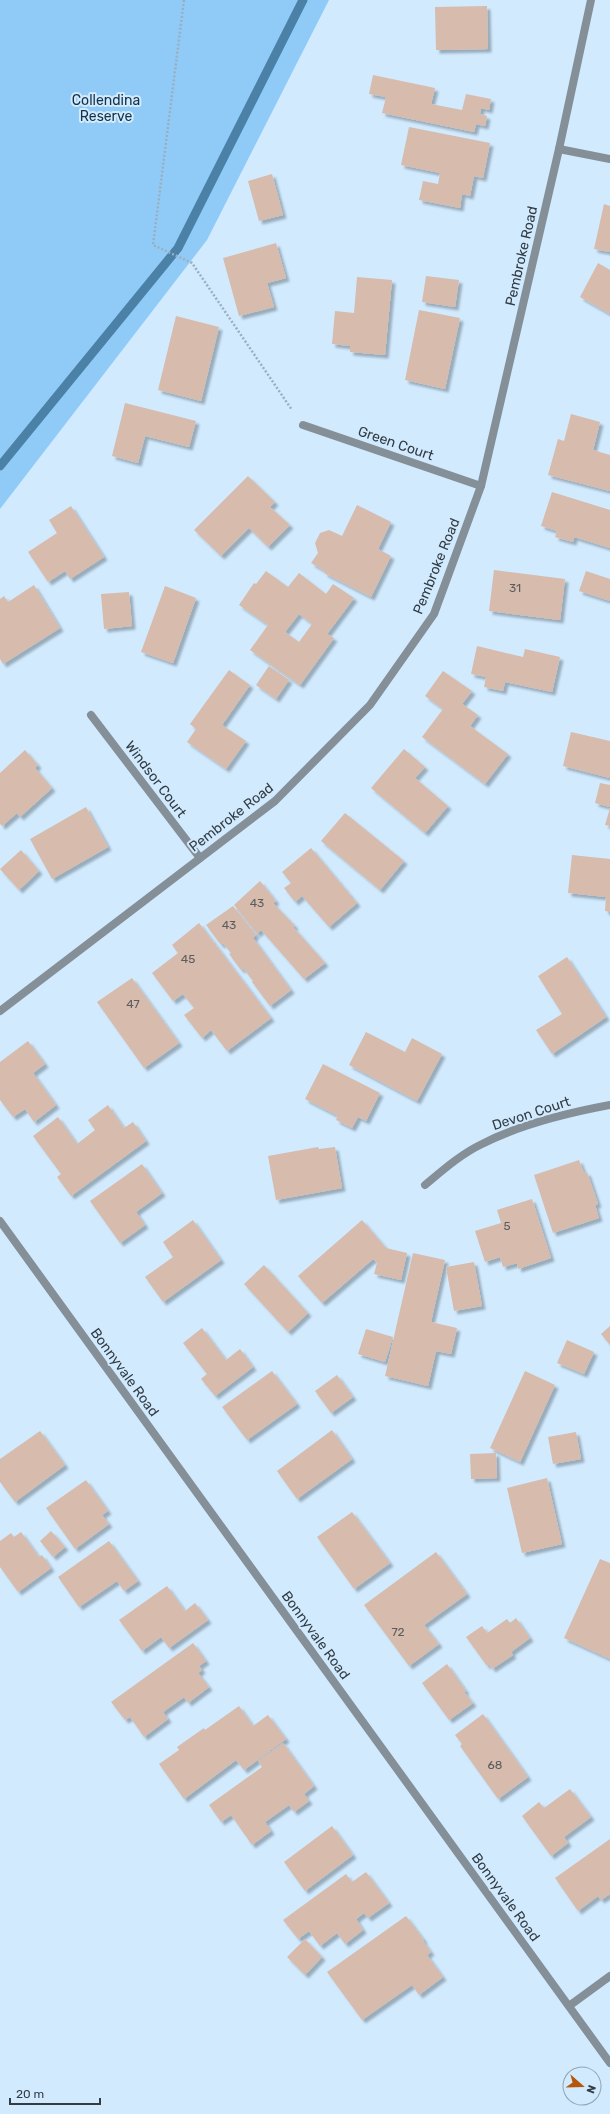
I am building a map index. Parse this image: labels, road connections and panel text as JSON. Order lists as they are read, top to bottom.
{
  "streets": {
    "street": [
      "Pembroke Road",
      "Green Court",
      "Windsor Court",
      "Devon Court",
      "Bonnyvale Road"
    ]
  },
  "crossings": [
    ["Pembroke Road", "Green Court"],
    ["Pembroke Road", "Windsor Court"]
  ],
  "parks": ["Collendina Reserve"],
  "house_numbers": [
    "31",
    "43",
    "43",
    "45",
    "47",
    "5",
    "72",
    "68"
  ],
  "scale_bar": "20 m",
  "north": "right"
}
